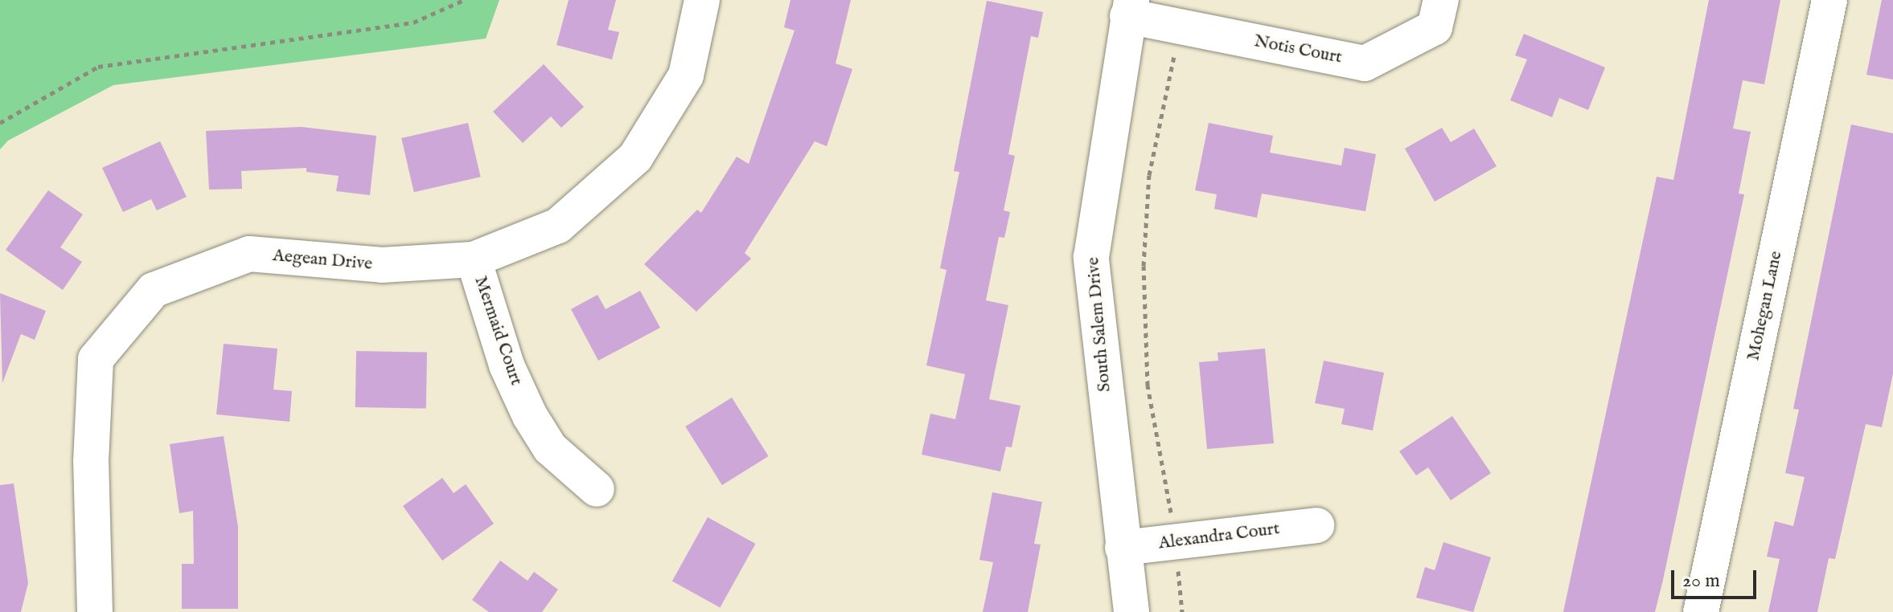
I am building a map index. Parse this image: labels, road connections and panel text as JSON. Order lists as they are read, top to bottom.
{
  "streets": {
    "street": [
      "Notis Court",
      "Aegean Drive",
      "Mohegan Lane",
      "South Salem Drive",
      "Mermaid Court",
      "Alexandra Court"
    ]
  },
  "crossings": [
    ["Notis Court", "South Salem Drive"],
    ["Aegean Drive", "Mermaid Court"],
    ["South Salem Drive", "Alexandra Court"]
  ],
  "scale_bar": "20 m"
}
